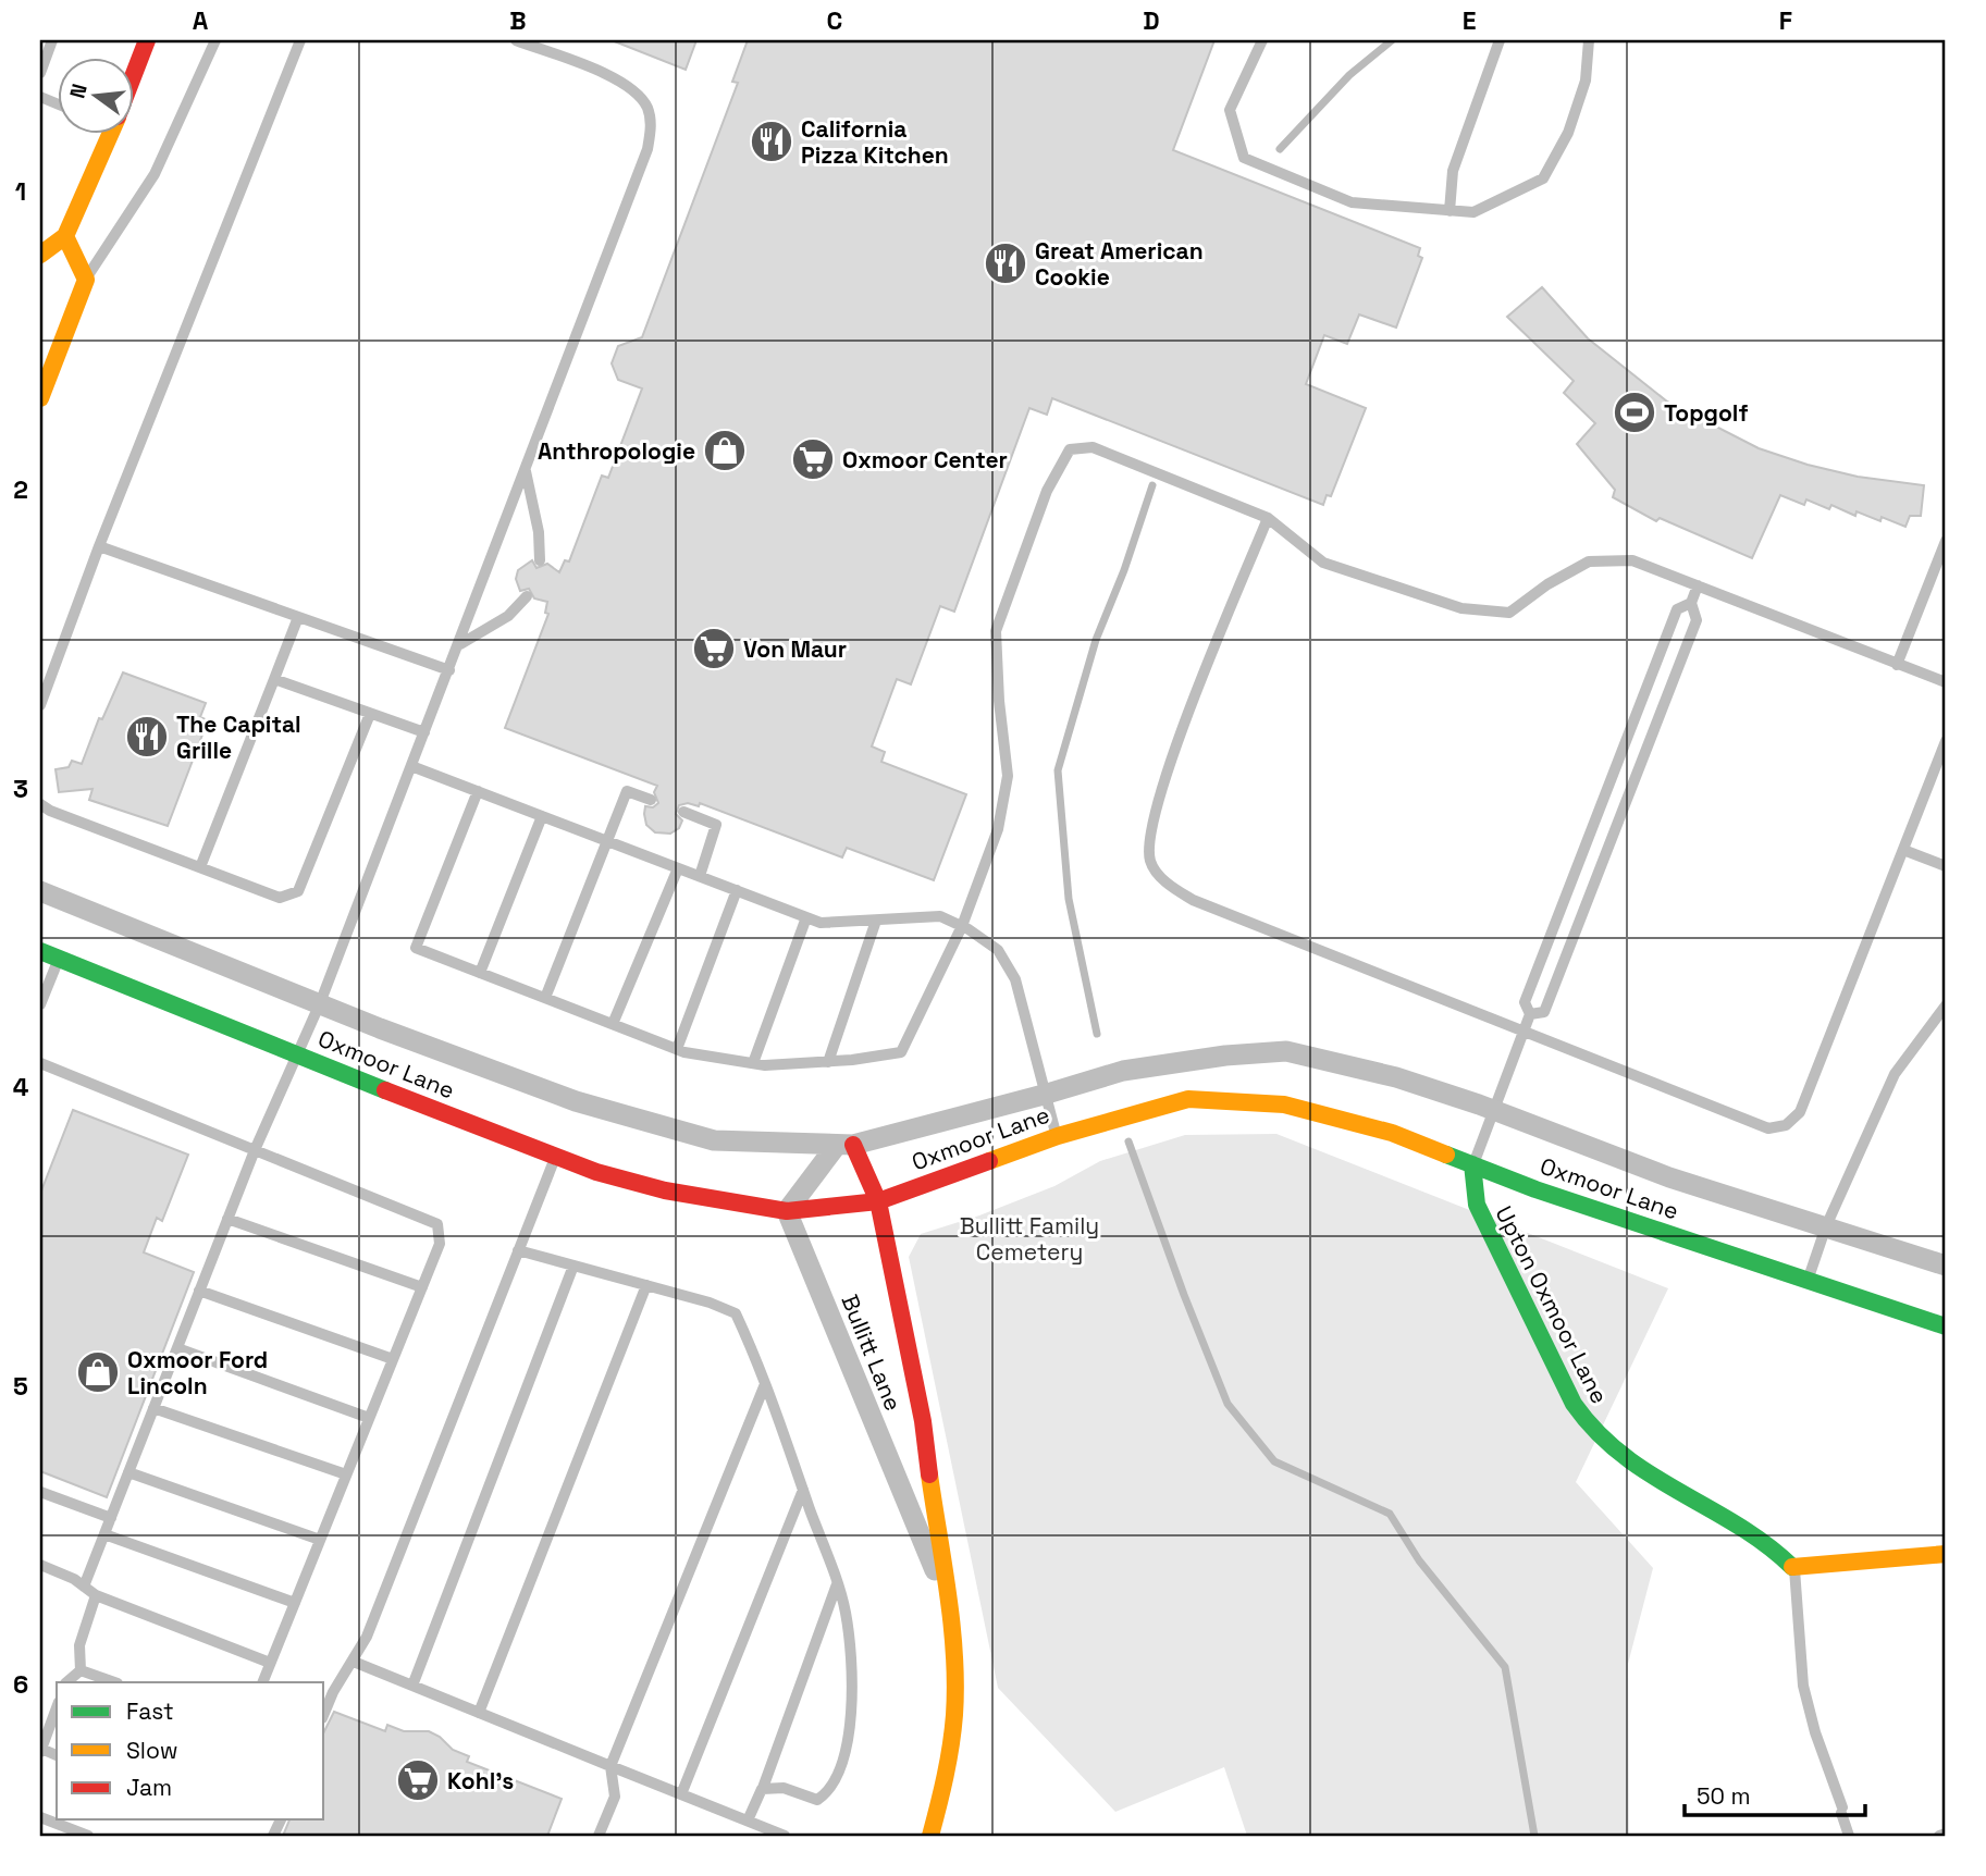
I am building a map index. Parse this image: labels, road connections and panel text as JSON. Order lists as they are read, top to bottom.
{
  "streets": {
    "street": ["Oxmoor Lane", "Upton Oxmoor Lane", "Bullitt Lane"]
  },
  "crossings": [
    ["Oxmoor Lane", "Upton Oxmoor Lane"],
    ["Oxmoor Lane", "Bullitt Lane"]
  ],
  "parks": ["Bullitt Family Cemetery"],
  "places": {
    "restaurant": ["California Pizza Kitchen", "Great American Cookie", "The Capital Grille"],
    "sports": ["Topgolf"],
    "shop": ["Anthropologie", "Oxmoor Ford Lincoln"],
    "supermarket": ["Oxmoor Center", "Von Maur", "Kohl's"]
  },
  "legend": ["Fast", "Slow", "Jam"],
  "scale_bar": "50 m",
  "north": "left",
  "grid": {
    "columns": [
      "A",
      "B",
      "C",
      "D",
      "E",
      "F"
    ],
    "rows": [
      "1",
      "2",
      "3",
      "4",
      "5",
      "6"
    ]
  }
}
